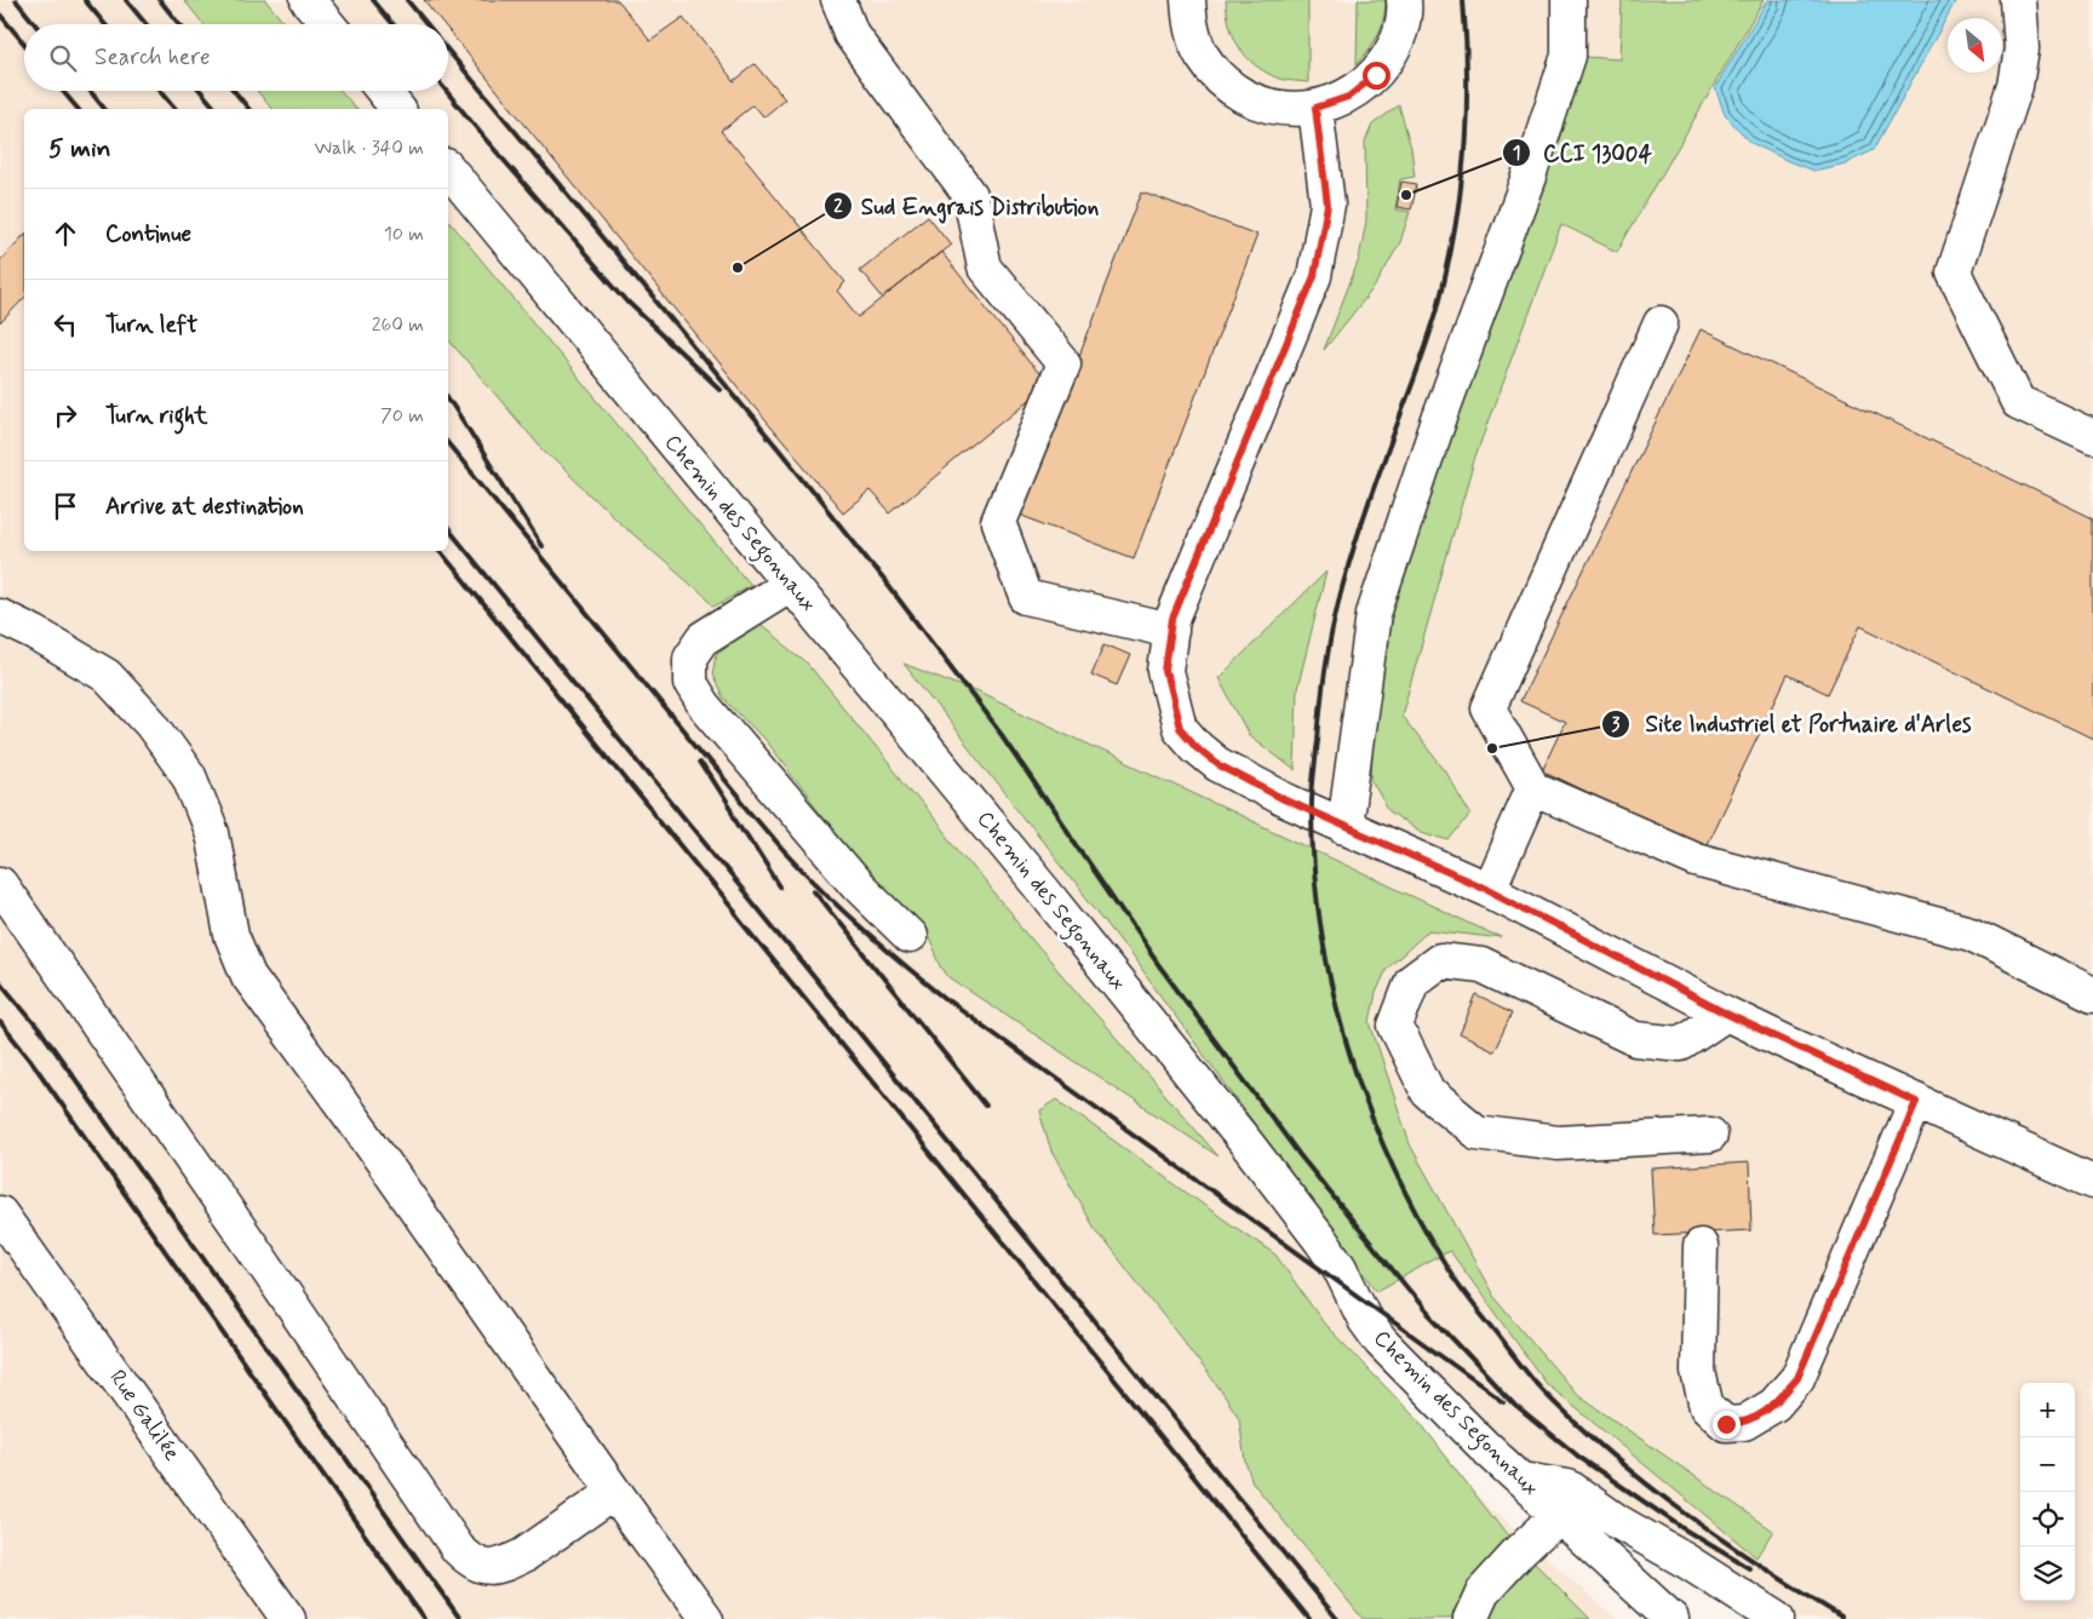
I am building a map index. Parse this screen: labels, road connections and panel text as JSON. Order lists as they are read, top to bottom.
{
  "streets": {
    "street": ["Chemin des Segonnaux", "Rue Galilée"]
  },
  "places": ["CCI 13004", "Sud Engrais Distribution", "Site Industriel et Portuaire d'Arles"],
  "north": "bottom right",
  "page": {
    "search": "Search here",
    "heading": ["5 min", "Walk · 340 m"],
    "list": [
      ["Continue", "10 m"],
      ["Turn left", "260 m"],
      ["Turn right", "70 m"],
      "Arrive at destination"
    ],
    "map_buttons": ["+", "−"]
  }
}
